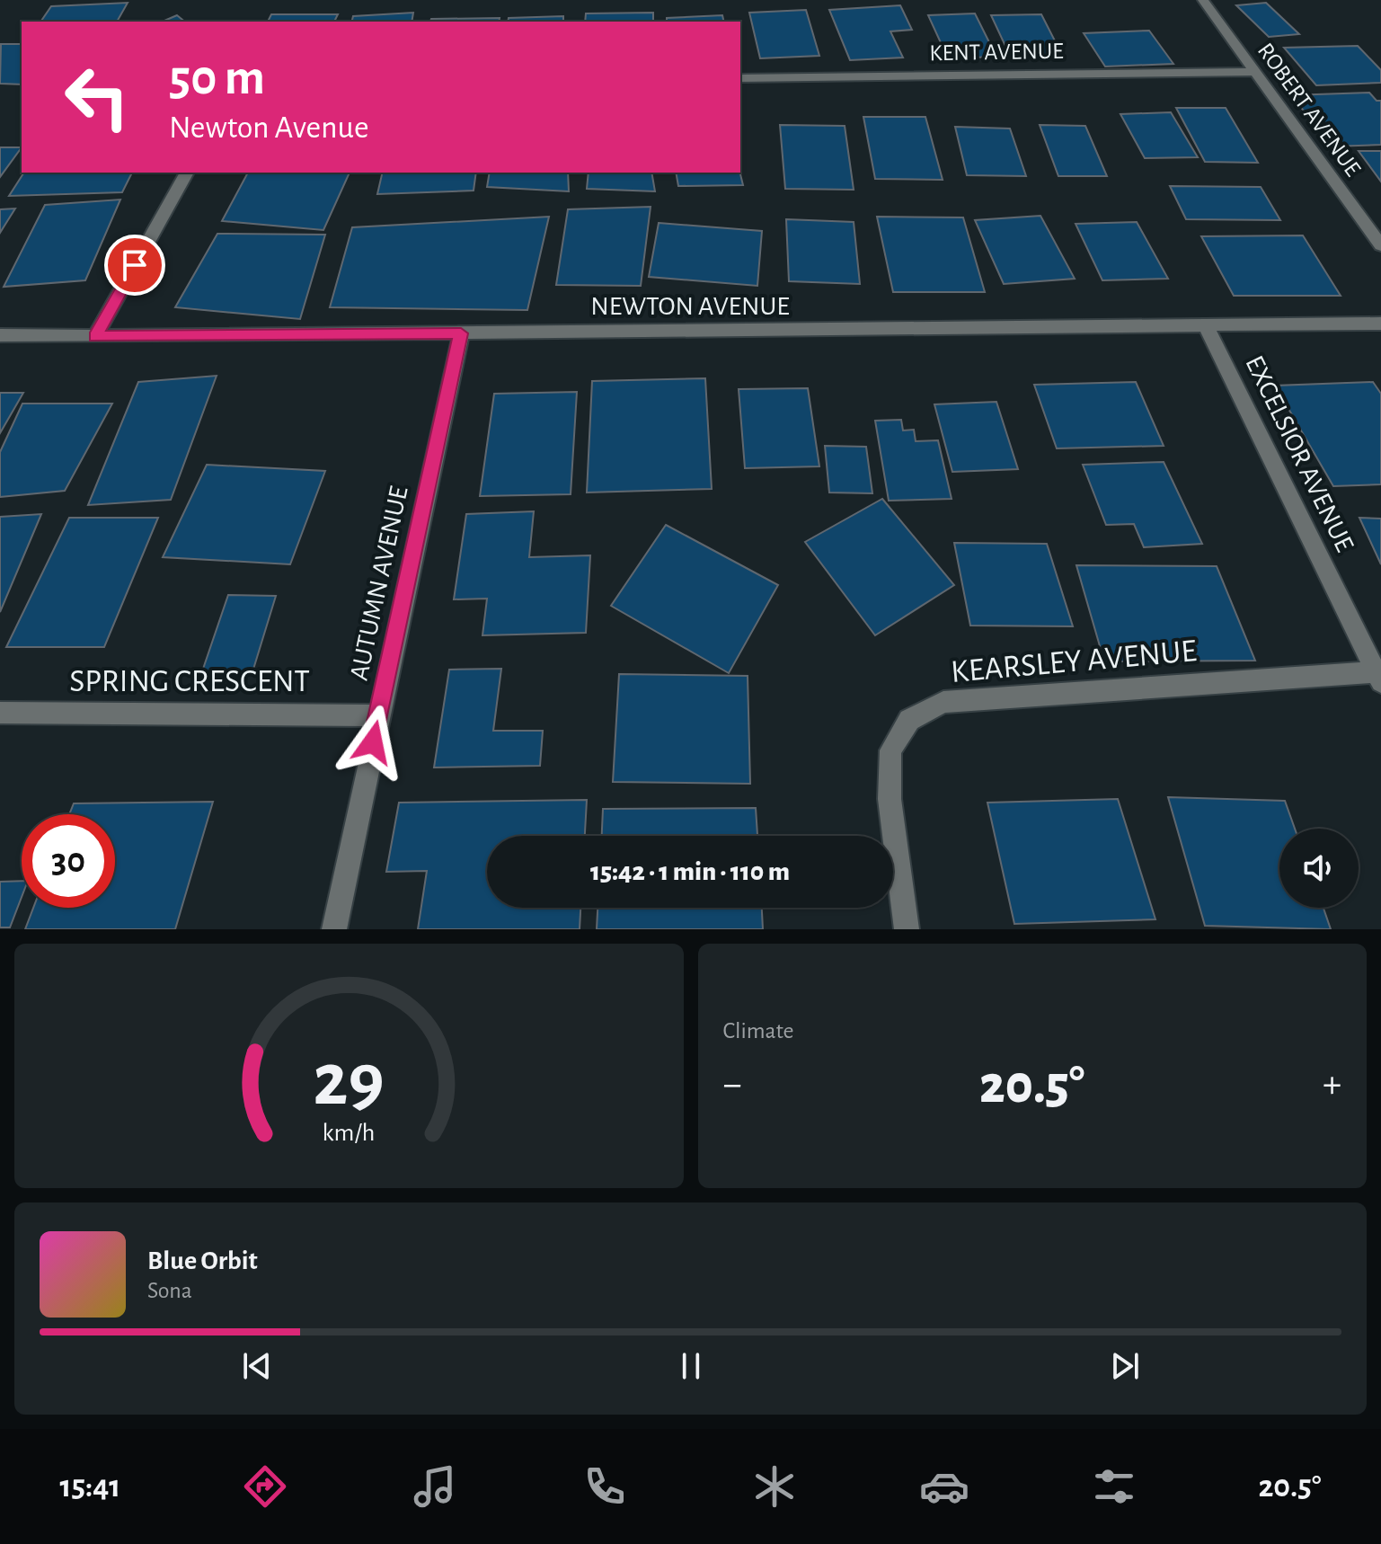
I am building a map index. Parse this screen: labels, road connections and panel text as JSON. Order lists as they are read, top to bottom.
{
  "streets": {
    "street": [
      "KENT AVENUE",
      "ROBERT AVENUE",
      "NEWTON AVENUE",
      "EXCELSIOR AVENUE",
      "AUTUMN AVENUE",
      "KEARSLEY AVENUE",
      "SPRING CRESCENT"
    ]
  },
  "crossings": [
    ["KENT AVENUE", "ROBERT AVENUE"],
    ["NEWTON AVENUE", "EXCELSIOR AVENUE"],
    ["NEWTON AVENUE", "AUTUMN AVENUE"],
    ["EXCELSIOR AVENUE", "KEARSLEY AVENUE"],
    ["AUTUMN AVENUE", "SPRING CRESCENT"]
  ],
  "page": {
    "turn": ["50 m", "Newton Avenue"],
    "limit": "30",
    "trip": "15:42 · 1 min · 110 m",
    "tile": "Climate",
    "heat": ["−", "20.5°", "+"],
    "song": ["Blue Orbit", "Sona"],
    "tabs": ["15:41", "20.5°"],
    "gauge": ["29", "km/h"]
  }
}
